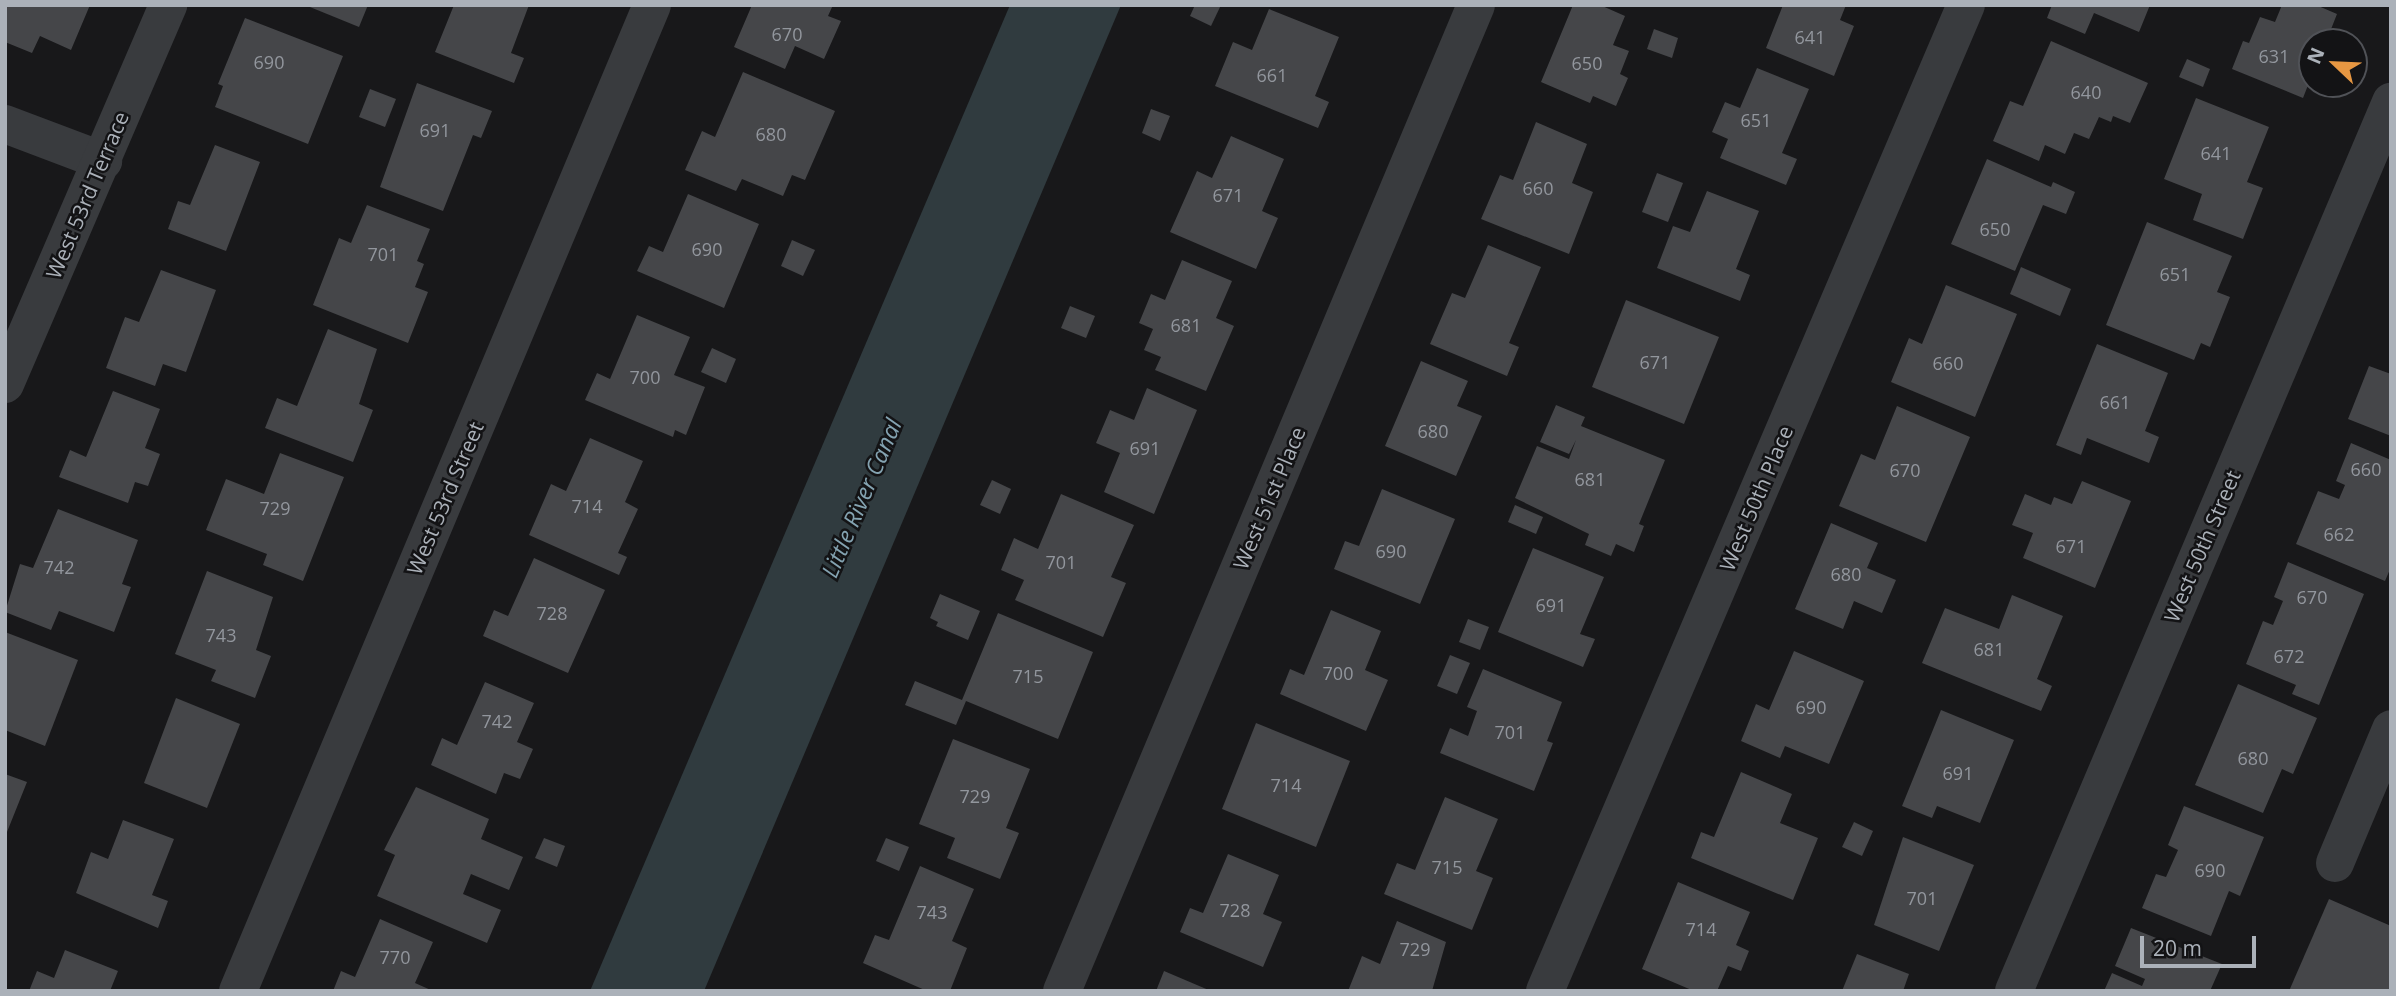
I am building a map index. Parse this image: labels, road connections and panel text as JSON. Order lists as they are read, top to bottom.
{
  "streets": {
    "street": [
      "West 53rd Terrace",
      "West 53rd Street",
      "West 51st Place",
      "West 50th Place",
      "West 50th Street"
    ]
  },
  "water": ["Little River Canal"],
  "house_numbers": [
    "670",
    "641",
    "631",
    "690",
    "650",
    "661",
    "640",
    "651",
    "691",
    "680",
    "641",
    "660",
    "671",
    "650",
    "690",
    "701",
    "651",
    "681",
    "671",
    "660",
    "700",
    "661",
    "680",
    "691",
    "660",
    "670",
    "681",
    "714",
    "729",
    "662",
    "671",
    "690",
    "701",
    "742",
    "680",
    "670",
    "691",
    "728",
    "743",
    "681",
    "672",
    "700",
    "715",
    "690",
    "742",
    "701",
    "680",
    "691",
    "714",
    "729",
    "715",
    "690",
    "701",
    "728",
    "743",
    "714",
    "729",
    "770"
  ],
  "scale_bar": "20 m",
  "north": "top left"
}
